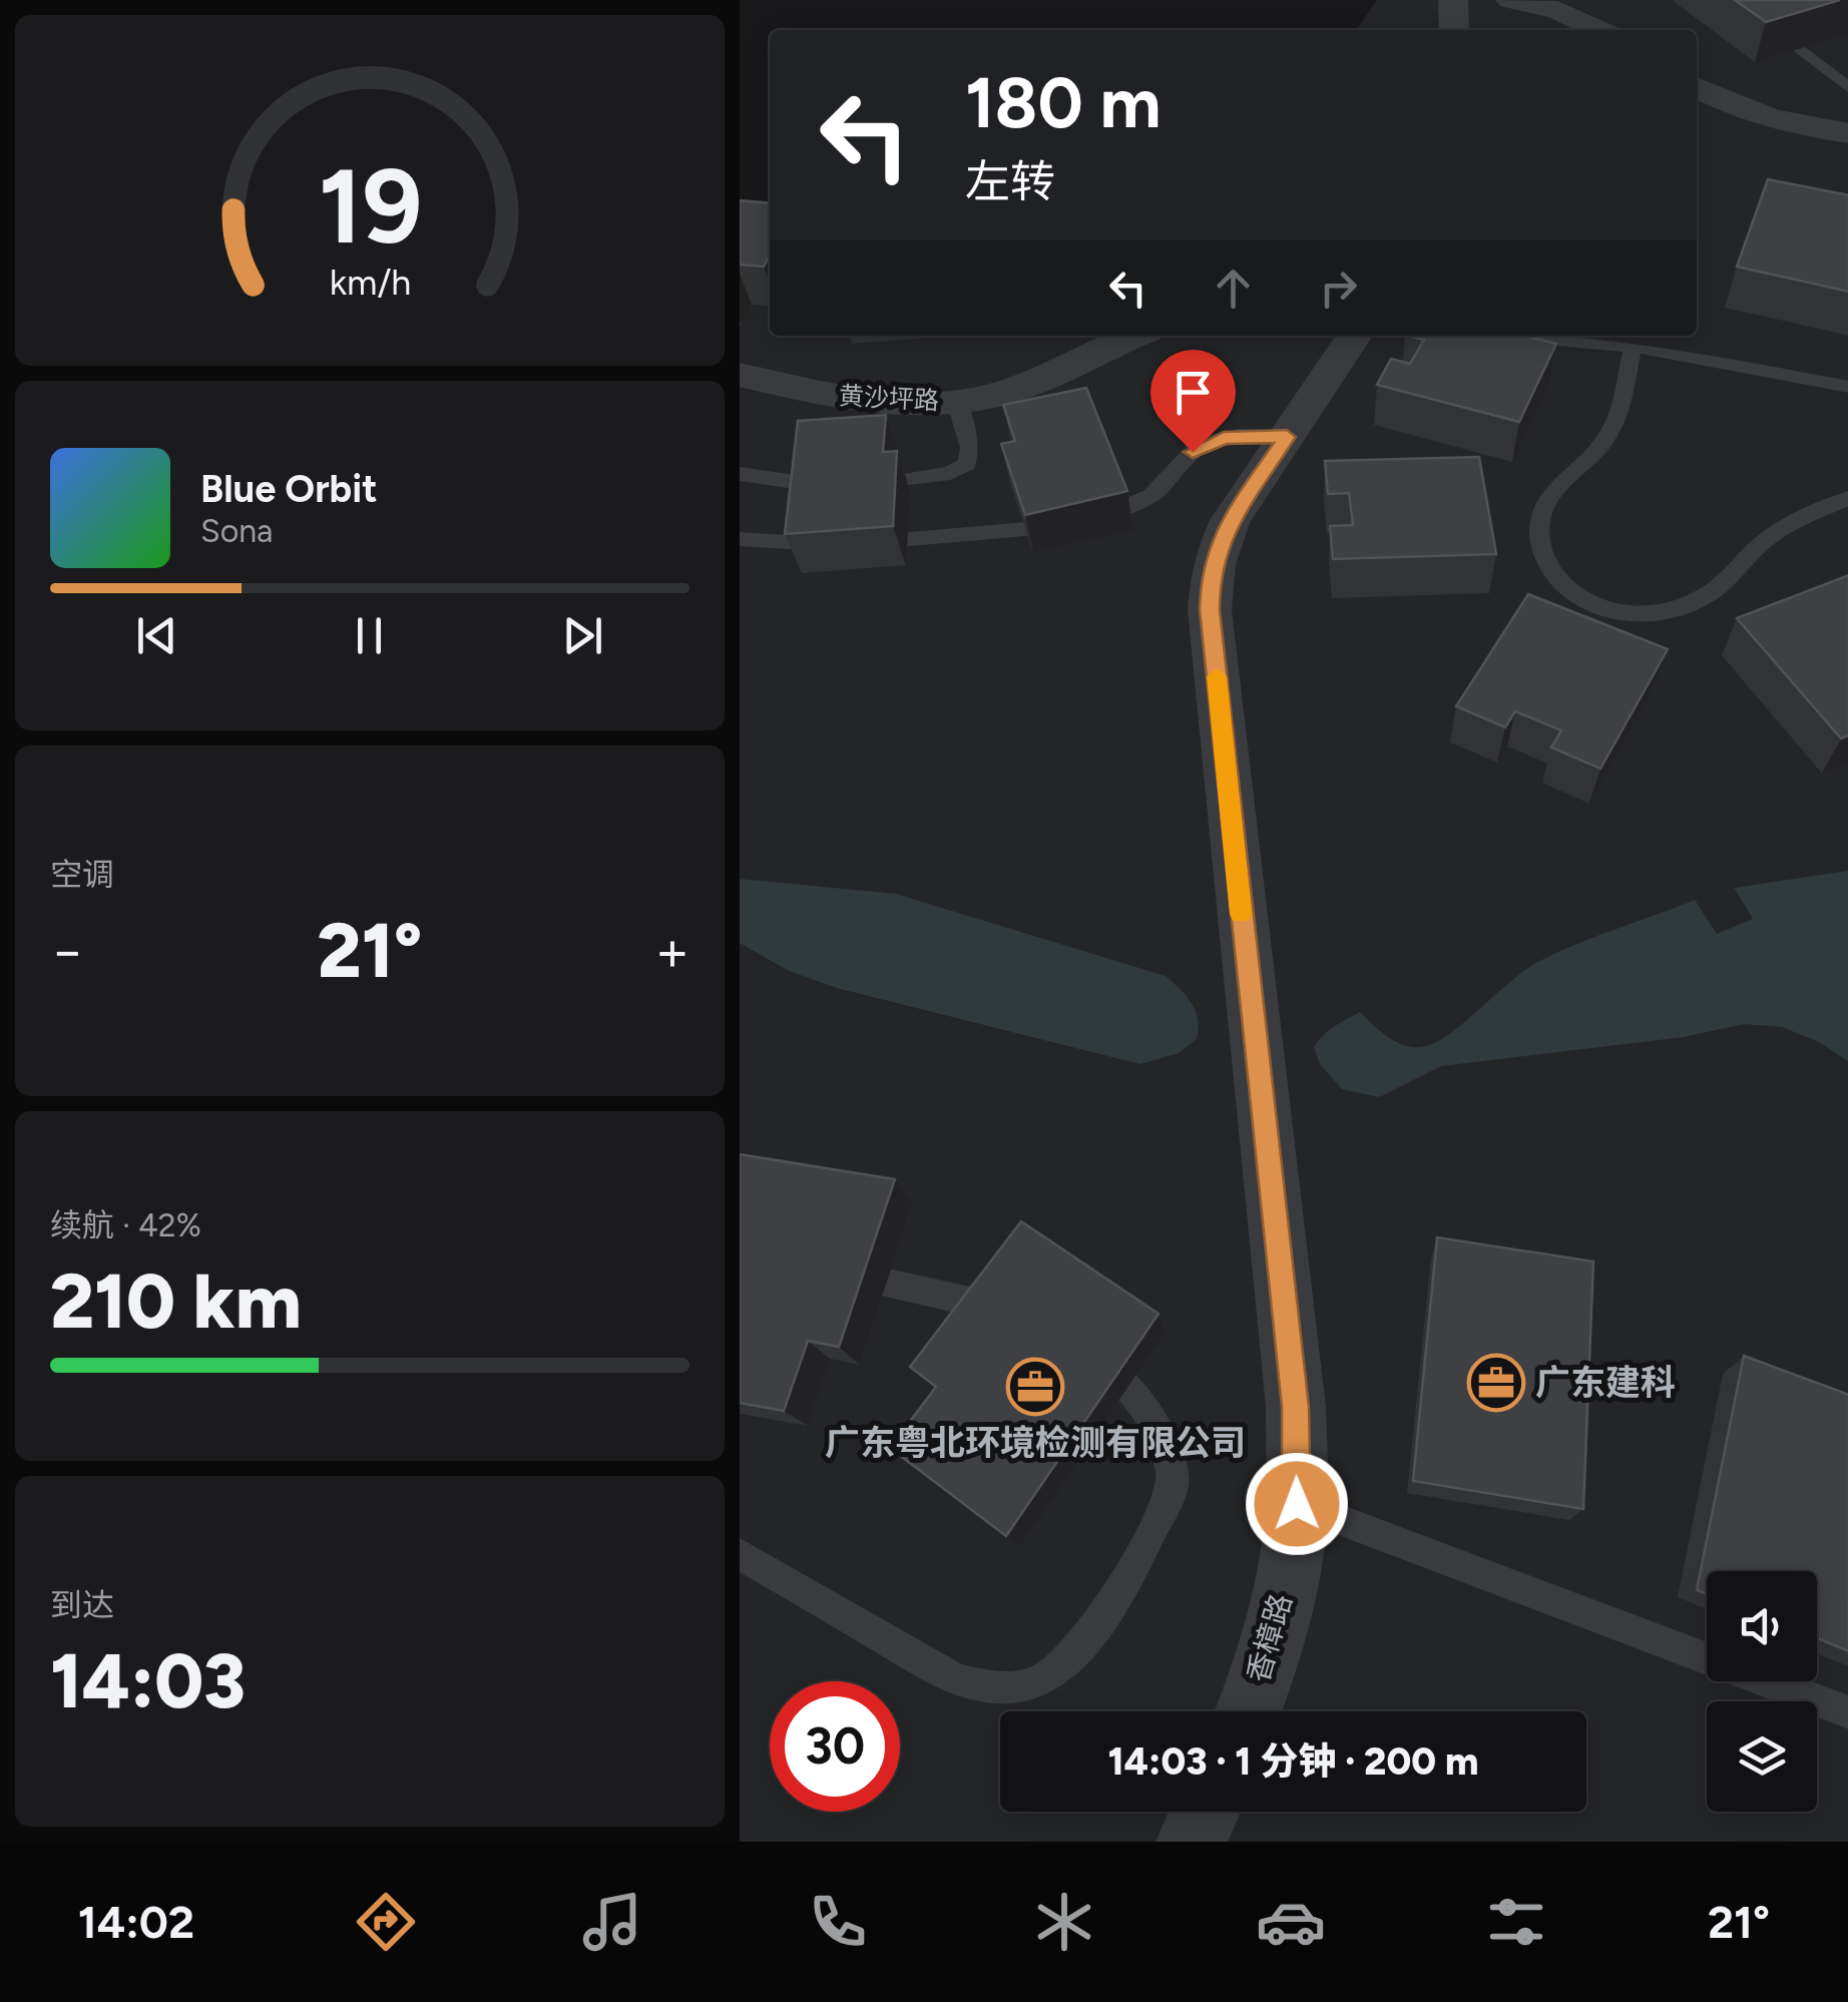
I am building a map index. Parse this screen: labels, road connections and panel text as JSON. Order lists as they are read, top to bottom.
{
  "streets": {
    "street": ["黄沙坪路", "香樟路"]
  },
  "places": {
    "office": ["广东建科", "广东粤北环境检测有限公司"]
  },
  "page": {
    "turn": ["180 m", "左转"],
    "song": ["Blue Orbit", "Sona"],
    "tile": [
      "空调",
      ["续航 · 42%", "210 km"],
      ["到达", "14:03"]
    ],
    "heat": ["−", "21°", "+"],
    "limit": "30",
    "trip": "14:03 · 1 分钟 · 200 m",
    "tabs": ["14:02", "21°"],
    "gauge": ["19", "km/h"]
  }
}
